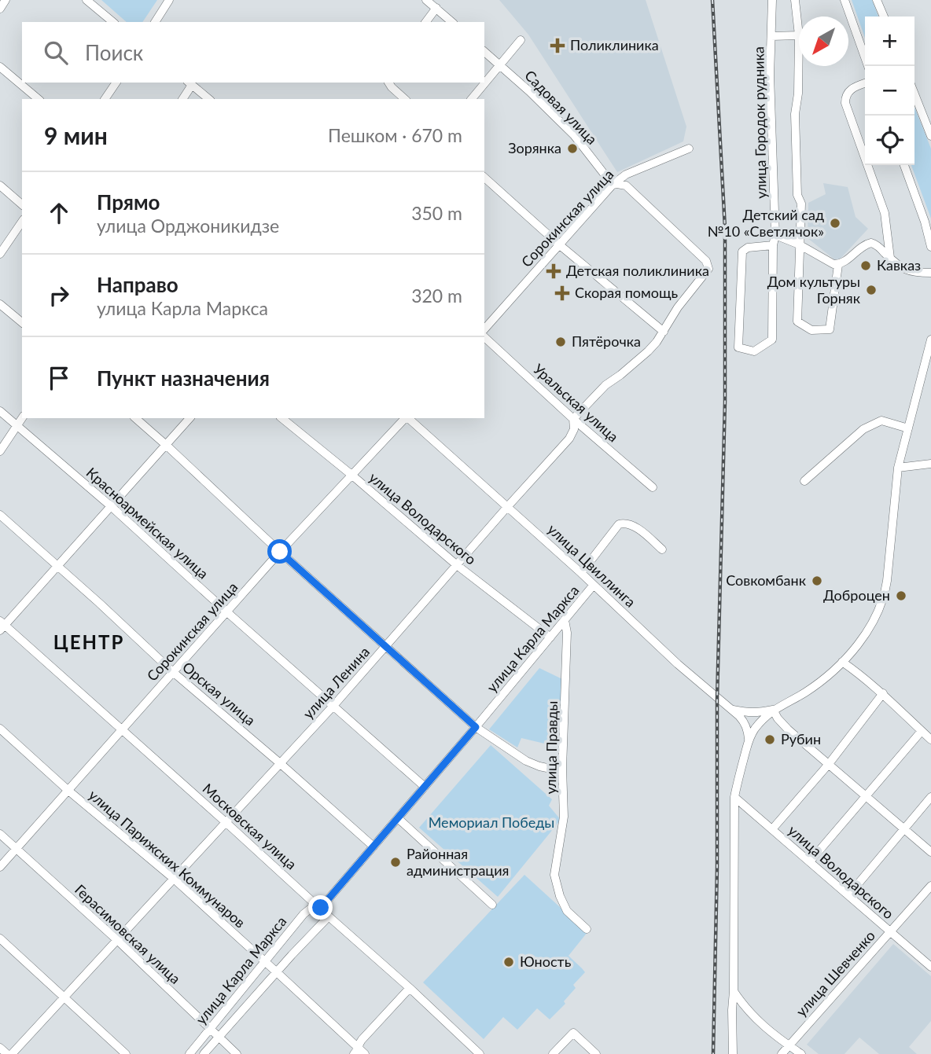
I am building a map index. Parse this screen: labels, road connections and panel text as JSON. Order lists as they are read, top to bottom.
{
  "streets": {
    "street": [
      "Садовая улица",
      "улица Городок рудника",
      "Сорокинская улица",
      "Уральская улица",
      "улица Володарского",
      "Красноармейская улица",
      "улица Цвиллинга",
      "улица Карла Маркса",
      "улица Ленина",
      "Орская улица",
      "улица Правды",
      "Московская улица",
      "улица Парижских Коммунаров",
      "Герасимовская улица",
      "улица Шевченко"
    ]
  },
  "crossings": [
    ["Садовая улица", "Сорокинская улица"],
    ["Садовая улица", "улица Ленина"],
    ["Сорокинская улица", "улица Володарского"],
    ["Сорокинская улица", "Красноармейская улица"],
    ["Сорокинская улица", "Орская улица"],
    ["Сорокинская улица", "Московская улица"],
    ["Сорокинская улица", "улица Парижских Коммунаров"],
    ["Сорокинская улица", "Герасимовская улица"],
    ["Уральская улица", "улица Ленина"],
    ["улица Володарского", "улица Карла Маркса"],
    ["улица Володарского", "улица Ленина"],
    ["улица Володарского", "улица Шевченко"],
    ["Красноармейская улица", "улица Карла Маркса"],
    ["Красноармейская улица", "улица Ленина"],
    ["улица Цвиллинга", "улица Карла Маркса"],
    ["улица Цвиллинга", "улица Ленина"],
    ["улица Карла Маркса", "Орская улица"],
    ["улица Карла Маркса", "улица Правды"],
    ["улица Карла Маркса", "Московская улица"],
    ["улица Карла Маркса", "улица Парижских Коммунаров"],
    ["улица Карла Маркса", "Герасимовская улица"],
    ["улица Ленина", "Орская улица"],
    ["улица Ленина", "Московская улица"],
    ["улица Ленина", "улица Парижских Коммунаров"],
    ["улица Ленина", "Герасимовская улица"]
  ],
  "districts": ["ЦЕНТР"],
  "parks": ["Мемориал Победы"],
  "places": {
    "health": ["Поликлиника", "Детская поликлиника", "Скорая помощь"],
    "other": [
      "Зорянка",
      "Детский сад №10 «Светлячок»",
      "Кавказ",
      "Дом культуры Горняк",
      "Пятёрочка",
      "Совкомбанк",
      "Доброцен",
      "Рубин",
      "Районная администрация",
      "Юность"
    ]
  },
  "north": "bottom left",
  "page": {
    "map_buttons": ["+", "−"],
    "search": "Поиск",
    "heading": ["9 мин", "Пешком · 670 m"],
    "list": [
      ["Прямо", "улица Орджоникидзе", "350 m"],
      ["Направо", "улица Карла Маркса", "320 m"],
      "Пункт назначения"
    ]
  }
}
